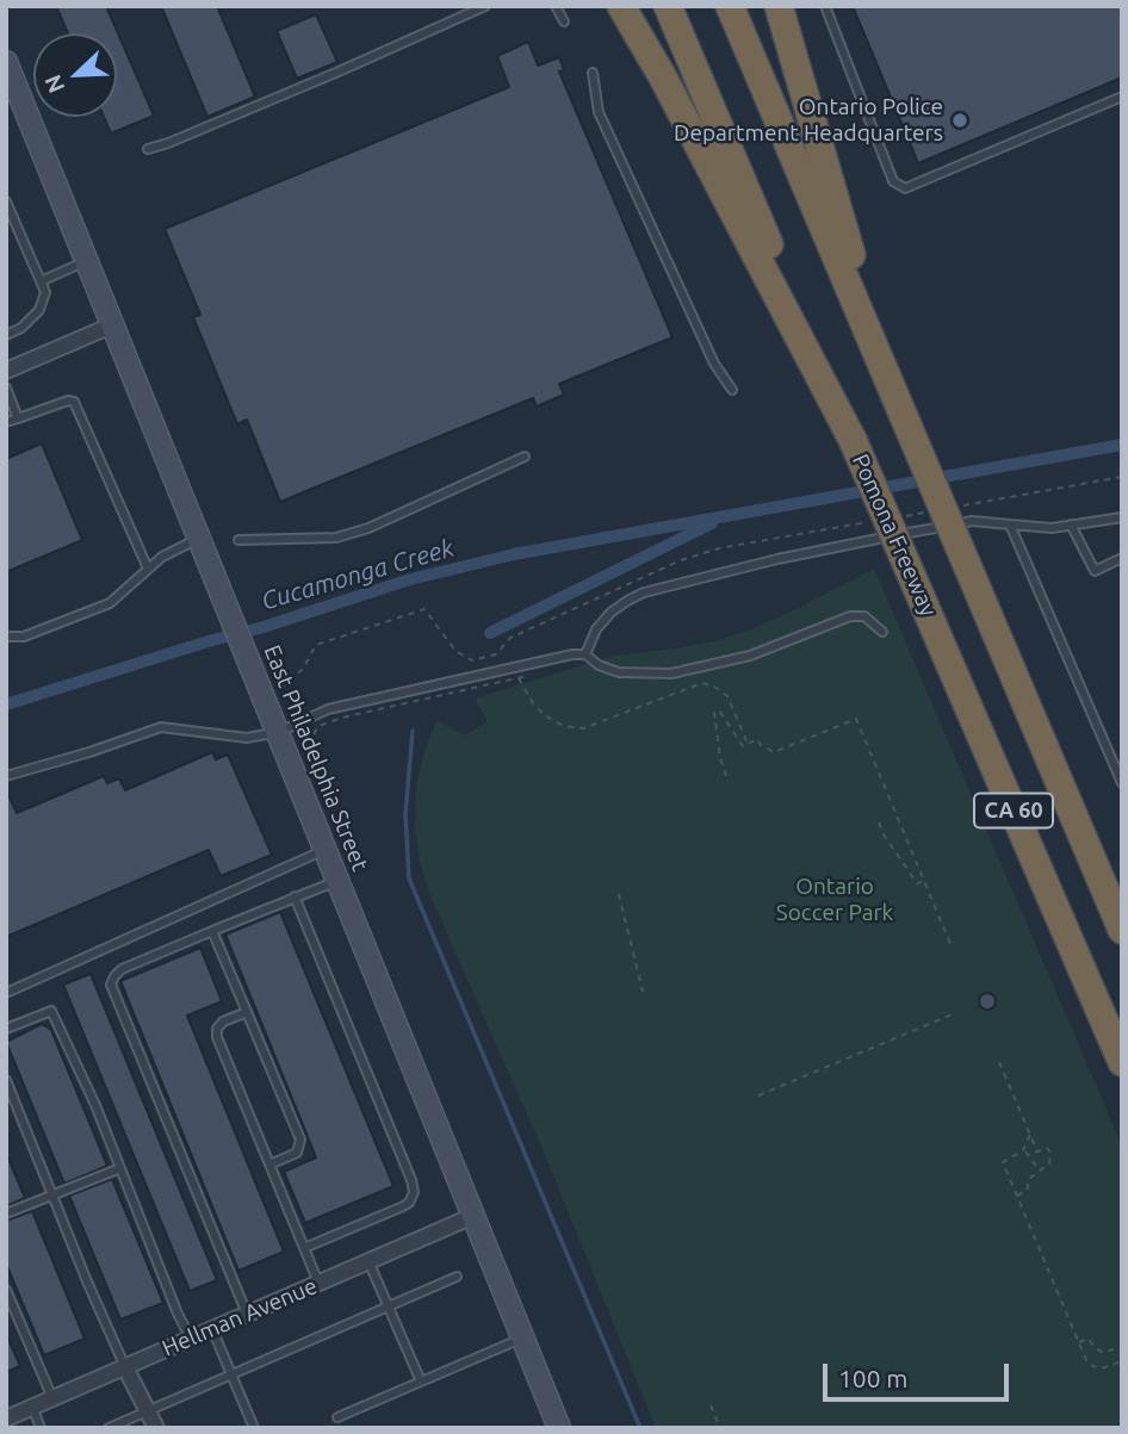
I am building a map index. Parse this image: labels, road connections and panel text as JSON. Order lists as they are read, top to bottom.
{
  "streets": {
    "highway": ["Pomona Freeway", "CA 60"],
    "street": ["East Philadelphia Street", "Hellman Avenue"]
  },
  "crossings": [
    ["East Philadelphia Street", "Hellman Avenue"]
  ],
  "water": ["Cucamonga Creek"],
  "parks": ["Ontario Soccer Park"],
  "places": ["Ontario Police Department Headquarters"],
  "scale_bar": "100 m",
  "north": "bottom left"
}
